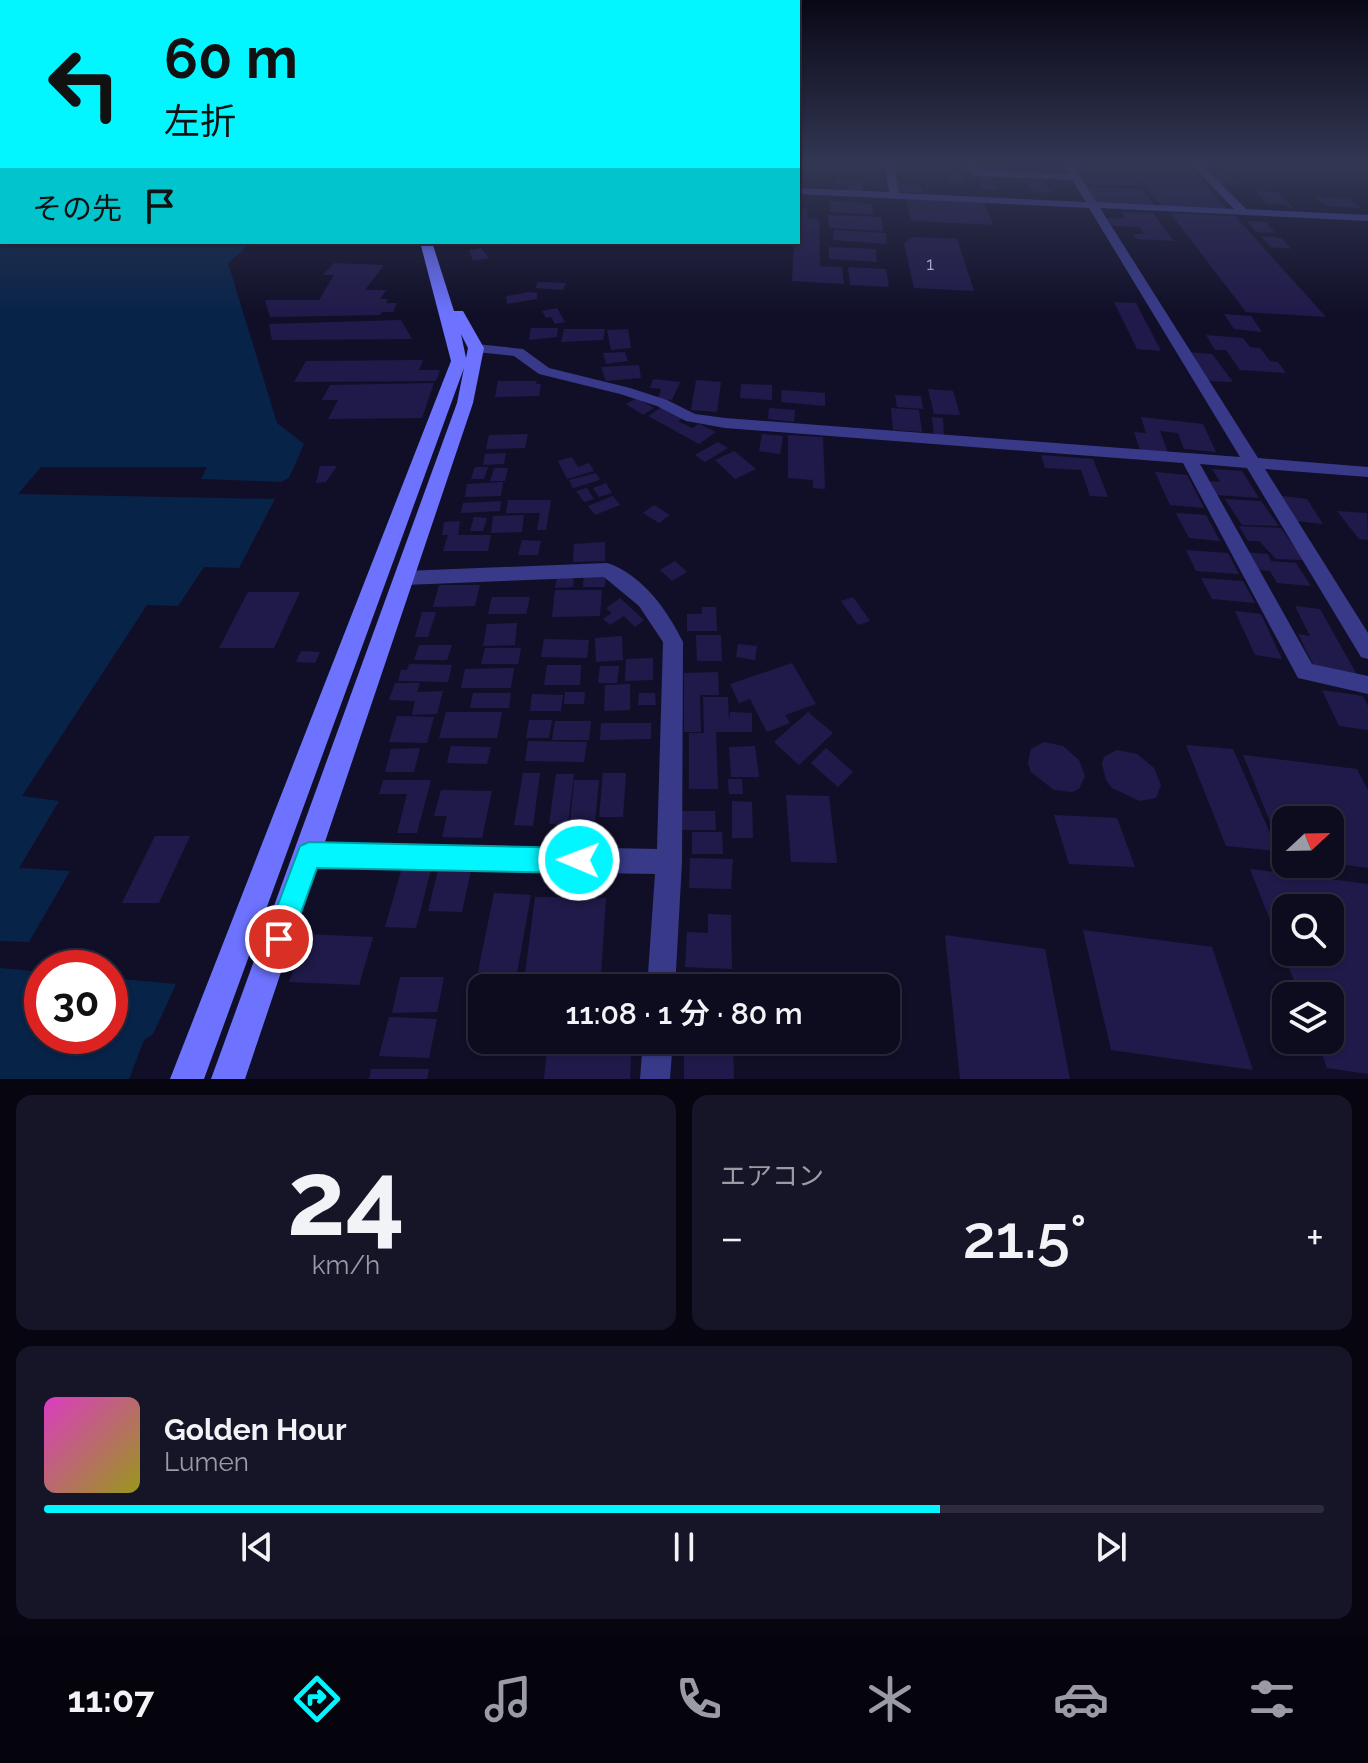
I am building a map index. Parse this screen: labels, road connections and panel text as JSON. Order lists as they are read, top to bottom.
{
  "house_numbers": ["1"],
  "north": "right",
  "page": {
    "turn": ["60 m", "左折"],
    "then": "その先",
    "limit": "30",
    "trip": "11:08 · 1 分 · 80 m",
    "tile": [
      ["24", "km/h"],
      "エアコン"
    ],
    "heat": ["−", "21.5°", "+"],
    "song": ["Golden Hour", "Lumen"],
    "tabs": "11:07"
  }
}
